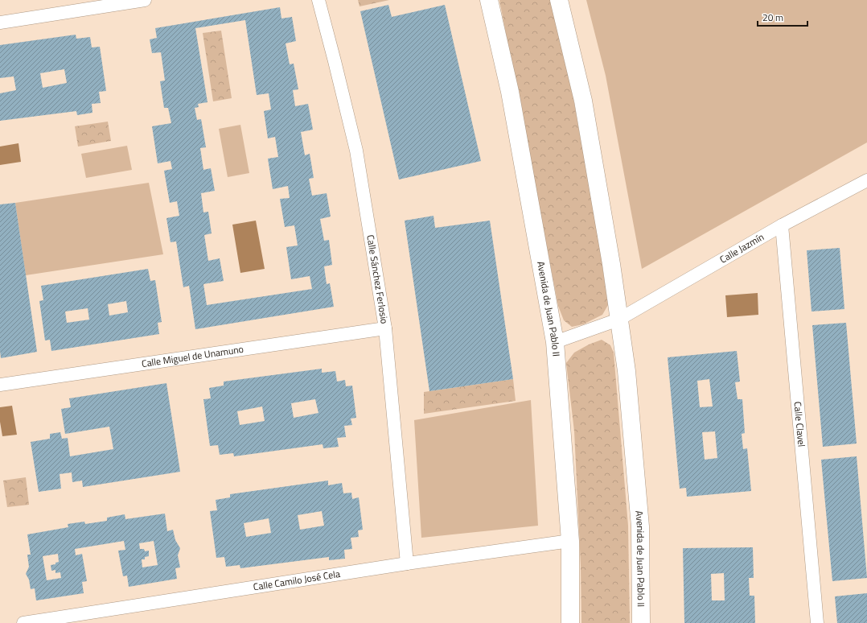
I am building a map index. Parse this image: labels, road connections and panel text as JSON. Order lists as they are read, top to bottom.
{
  "streets": {
    "street": [
      "Calle Jazmín",
      "Calle Sánchez Ferlosio",
      "Avenida de Juan Pablo II",
      "Calle Miguel de Unamuno",
      "Calle Clavel",
      "Calle Camilo José Cela"
    ]
  },
  "crossings": [
    ["Calle Jazmín", "Avenida de Juan Pablo II"],
    ["Calle Jazmín", "Calle Clavel"],
    ["Calle Sánchez Ferlosio", "Calle Miguel de Unamuno"],
    ["Calle Sánchez Ferlosio", "Calle Camilo José Cela"],
    ["Avenida de Juan Pablo II", "Calle Camilo José Cela"]
  ],
  "scale_bar": "20 m"
}
